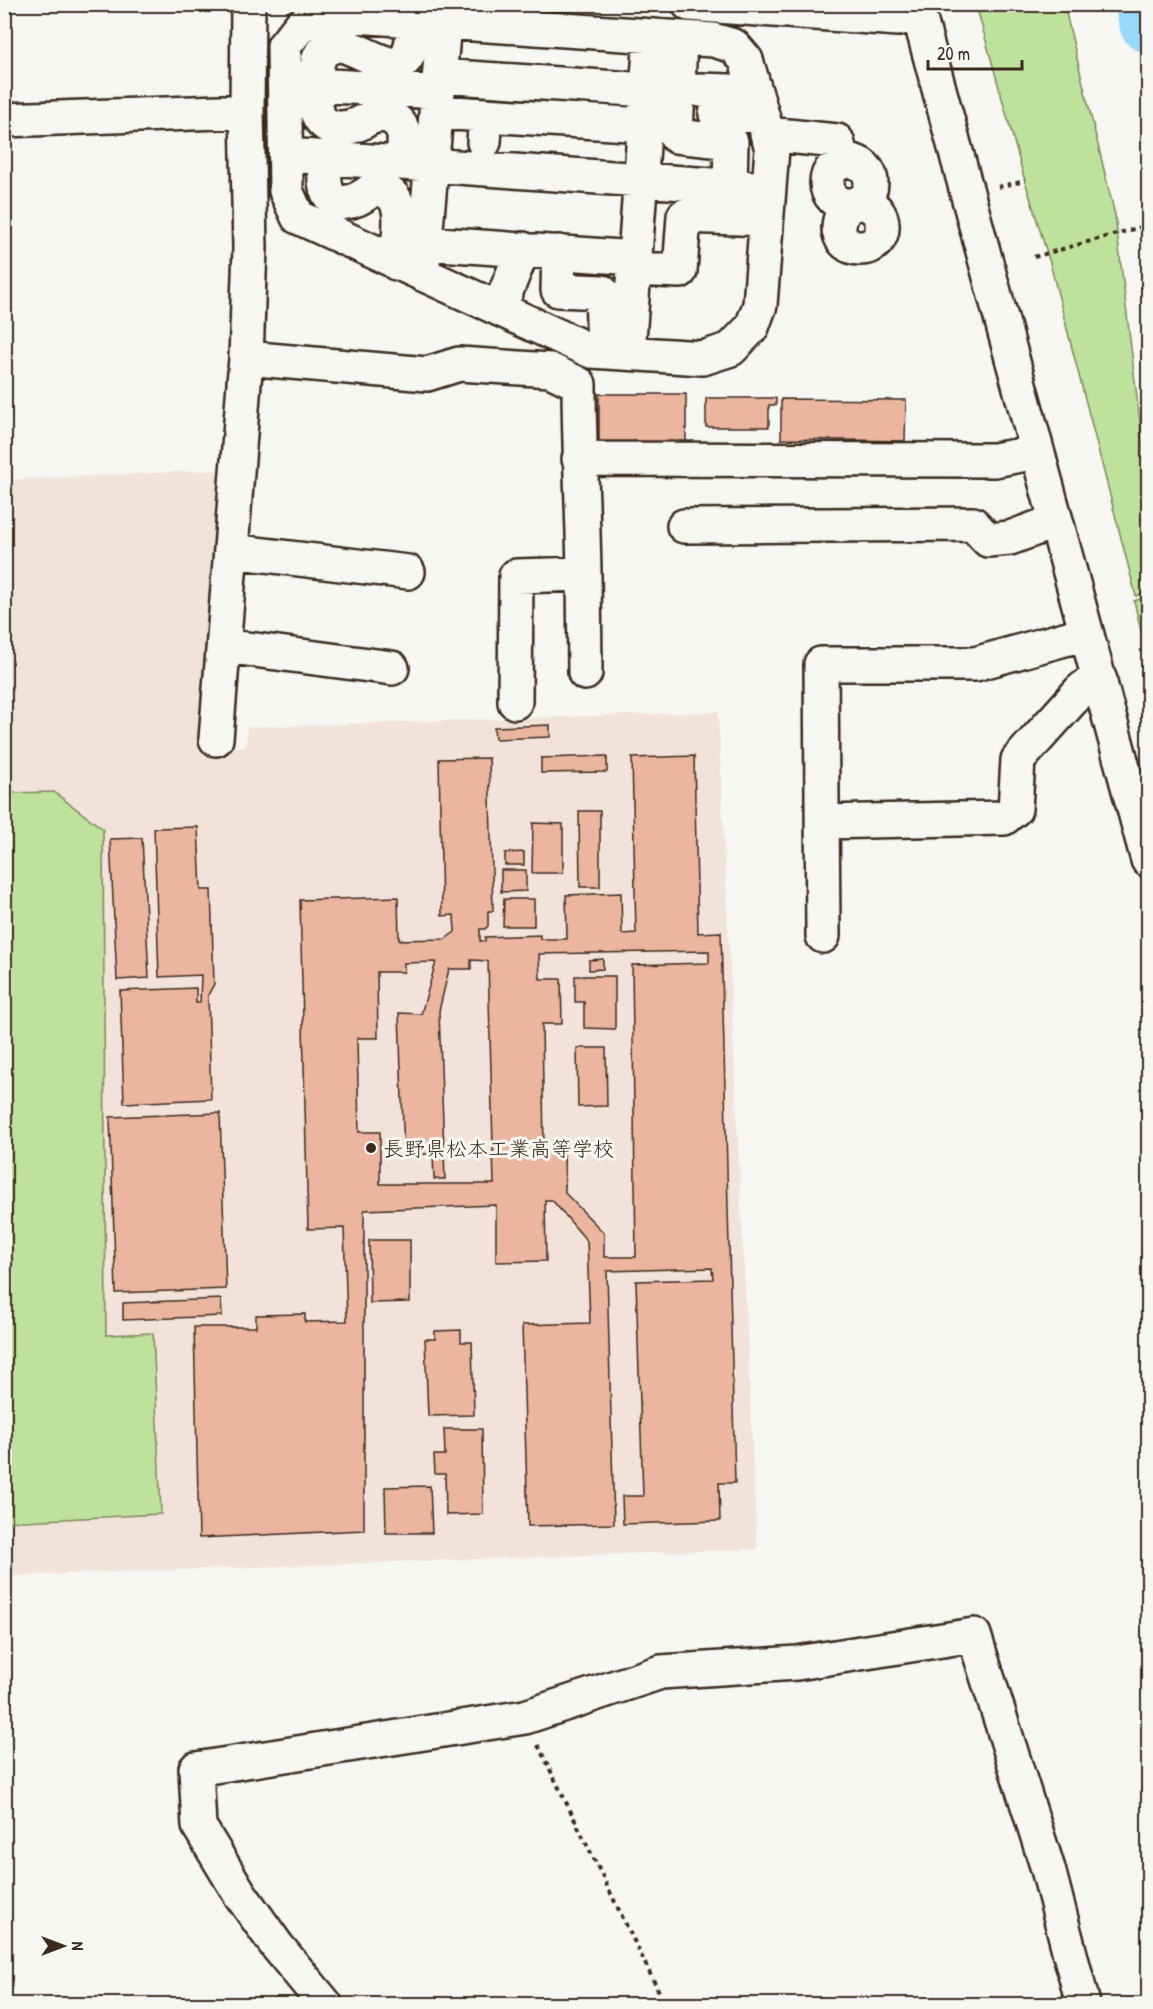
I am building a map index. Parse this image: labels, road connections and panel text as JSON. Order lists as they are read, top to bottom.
{
  "places": ["長野県松本工業高等学校"],
  "scale_bar": "20 m",
  "north": "right"
}
